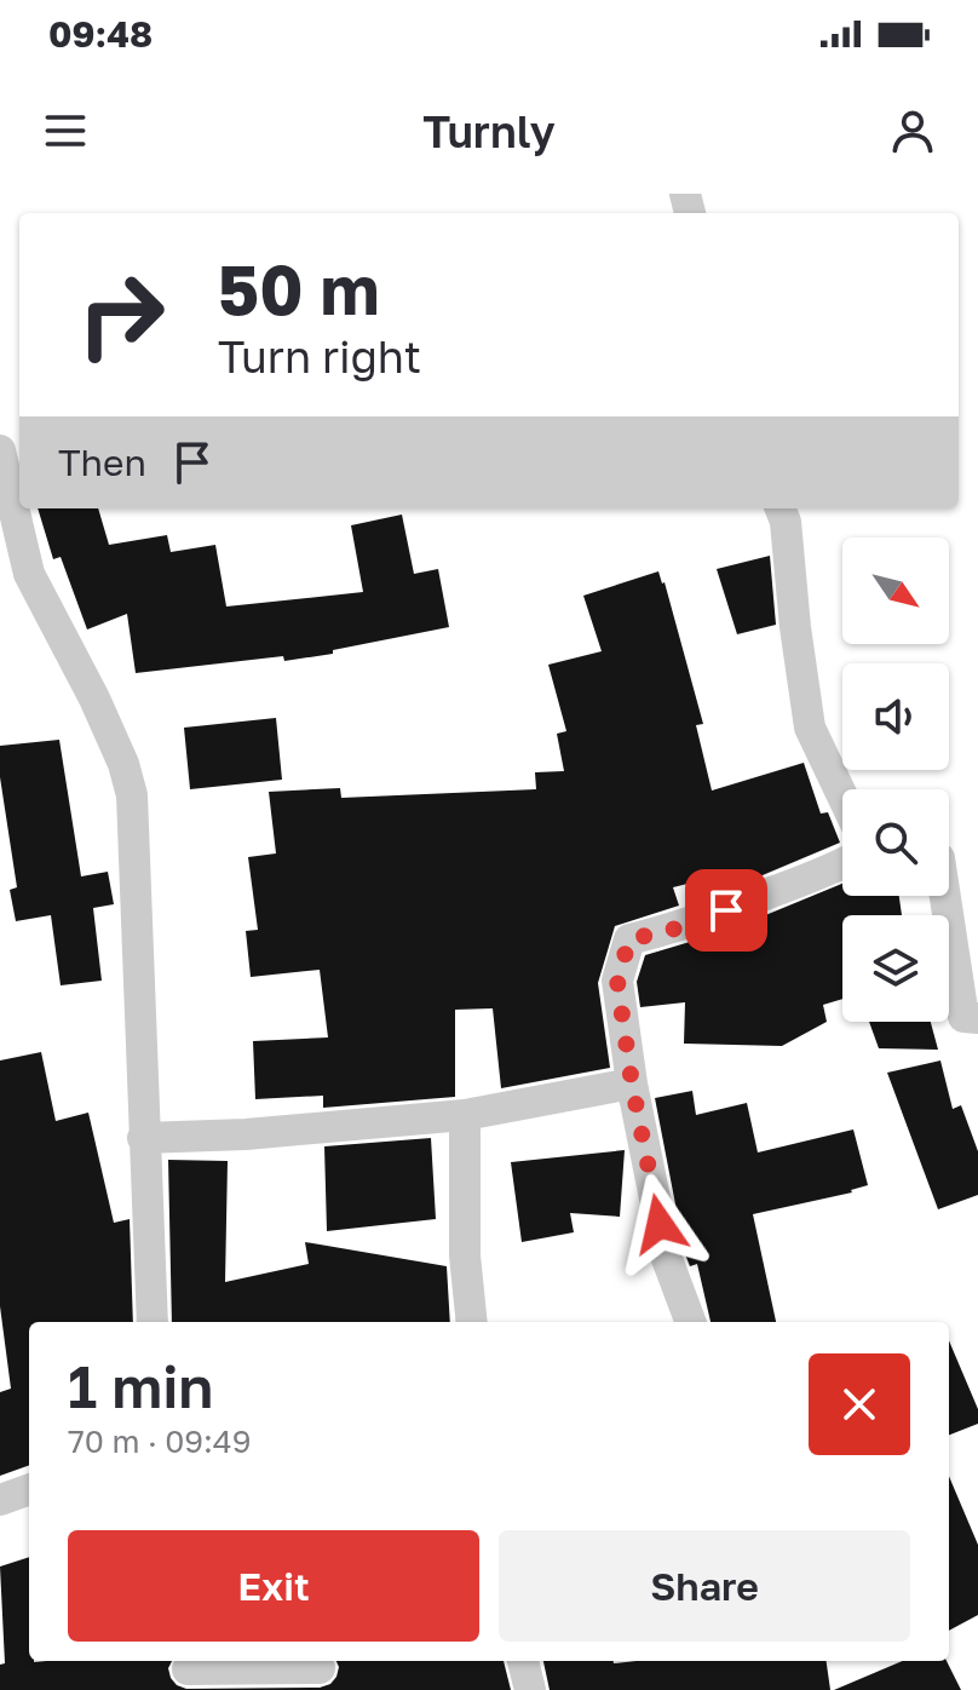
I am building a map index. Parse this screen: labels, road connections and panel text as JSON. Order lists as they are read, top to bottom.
{
  "north": "bottom right",
  "page": {
    "status": "09:48",
    "header": "Turnly",
    "turn": ["50 m", "Turn right"],
    "then": "Then",
    "heading": ["1 min", "70 m · 09:49"],
    "buttons": ["Exit", "Share"]
  }
}
